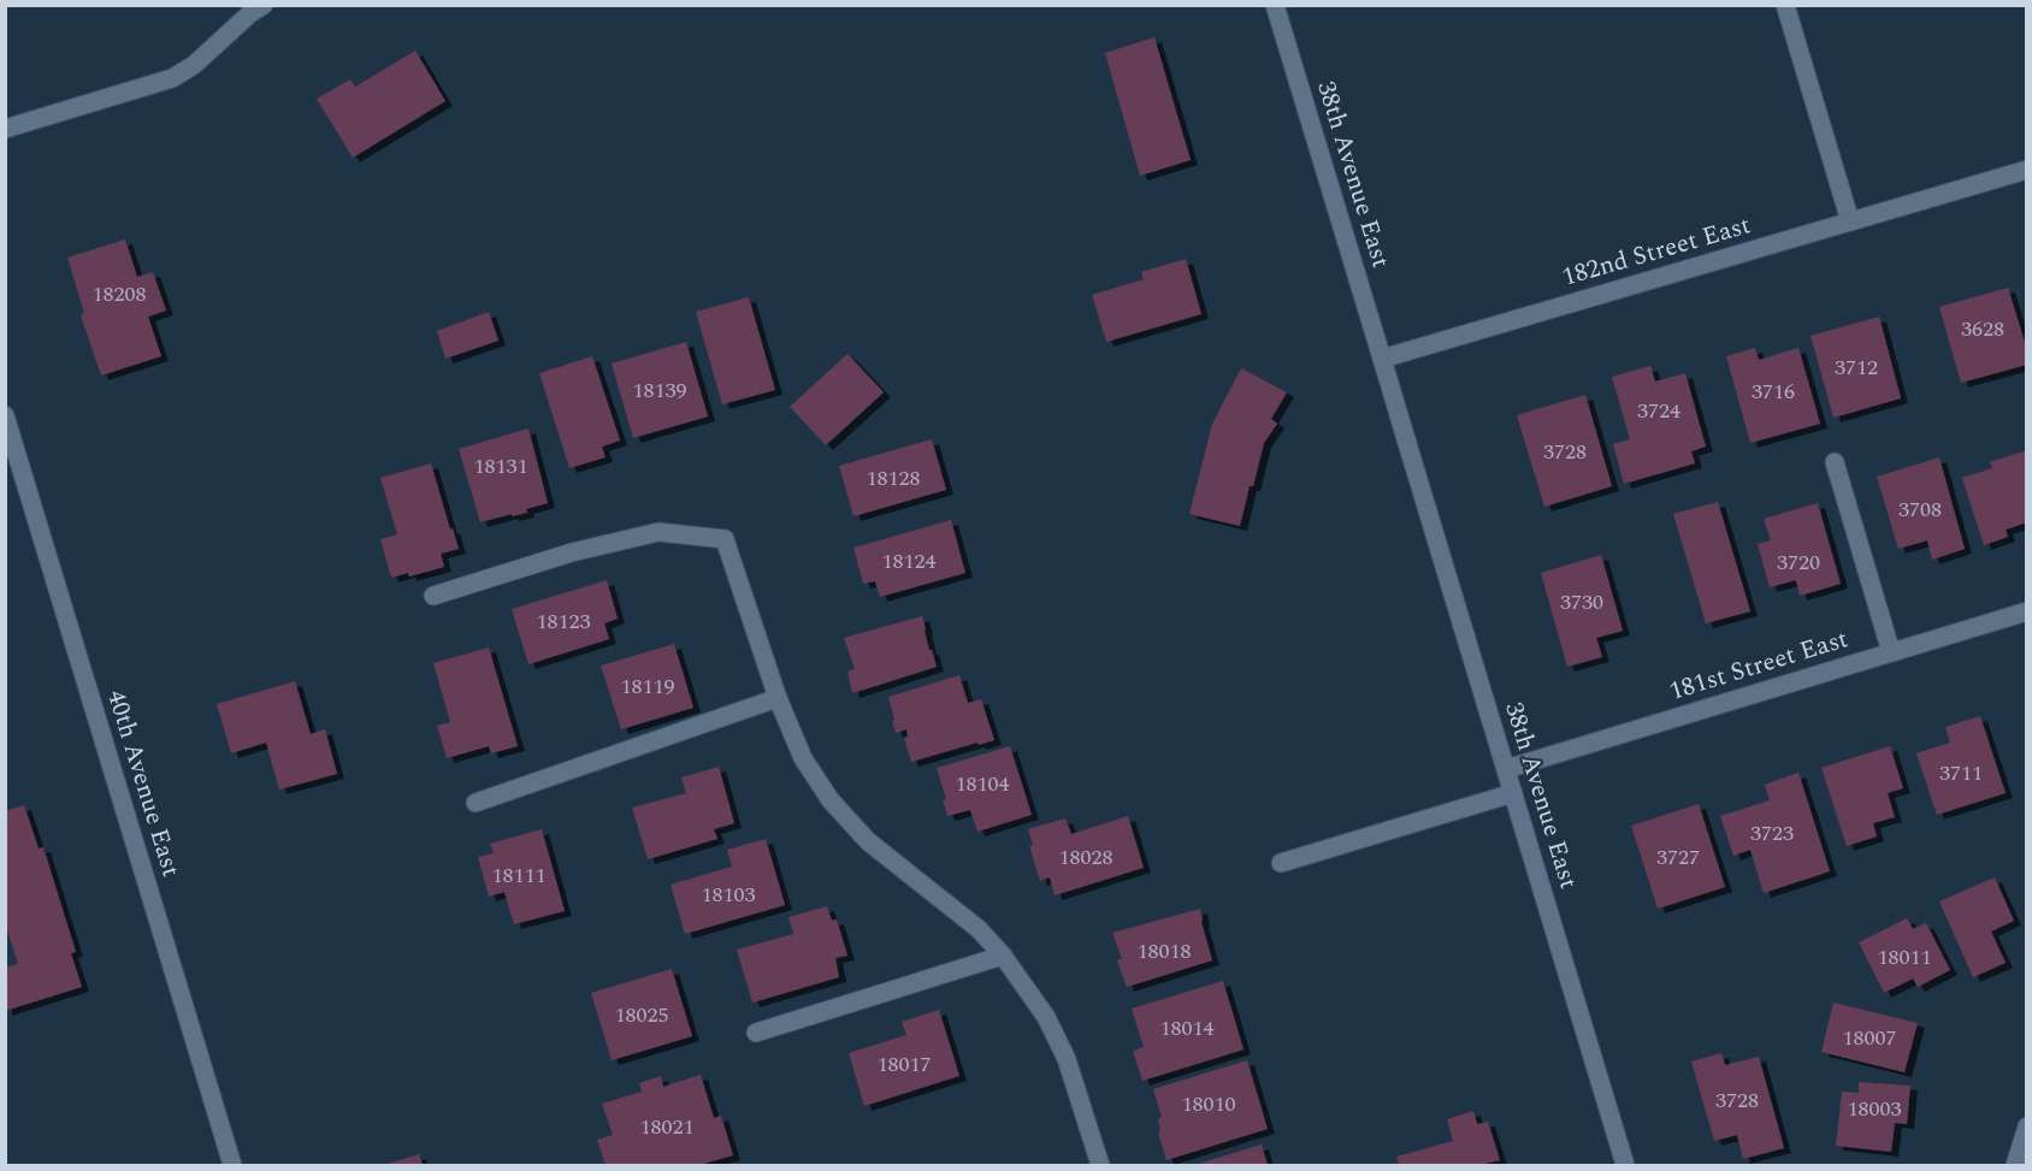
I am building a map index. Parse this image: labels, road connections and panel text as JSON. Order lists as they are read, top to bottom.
{
  "streets": {
    "street": [
      "38th Avenue East",
      "182nd Street East",
      "181st Street East",
      "40th Avenue East"
    ]
  },
  "crossings": [
    ["38th Avenue East", "182nd Street East"],
    ["38th Avenue East", "181st Street East"]
  ],
  "house_numbers": [
    "18208",
    "3628",
    "3712",
    "18139",
    "3716",
    "3724",
    "3728",
    "18131",
    "18128",
    "3708",
    "18124",
    "3720",
    "3730",
    "18123",
    "18119",
    "3711",
    "18104",
    "3723",
    "18028",
    "3727",
    "18111",
    "18103",
    "18018",
    "18011",
    "18025",
    "18014",
    "18007",
    "18017",
    "3728",
    "18010",
    "18003",
    "18021"
  ]
}
